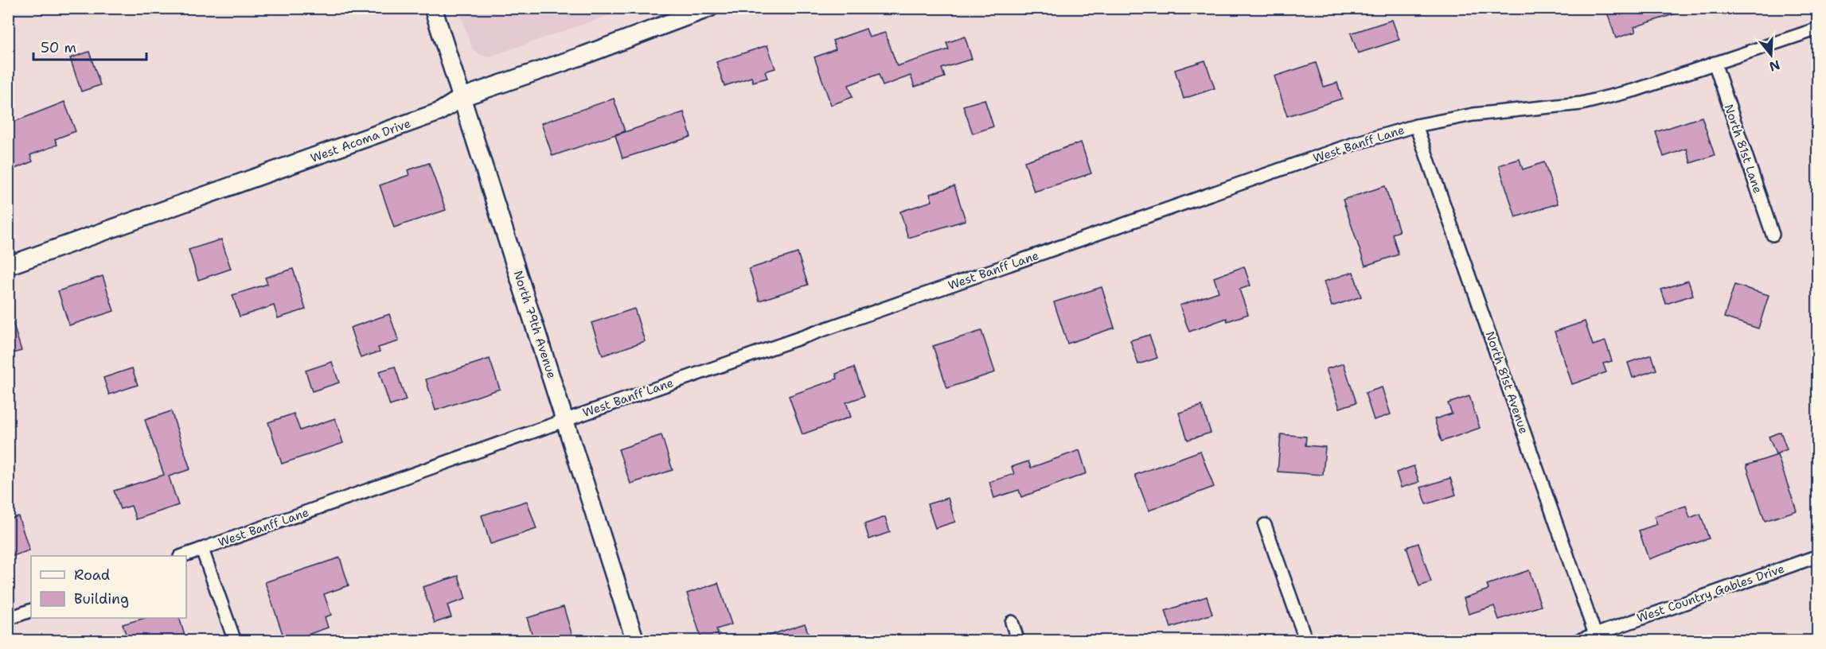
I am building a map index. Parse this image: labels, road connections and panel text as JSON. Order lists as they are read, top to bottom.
{
  "streets": {
    "street": [
      "West Acoma Drive",
      "West Banff Lane",
      "North 81st Lane",
      "North 79th Avenue",
      "North 81st Avenue",
      "West Country Gables Drive"
    ]
  },
  "crossings": [
    ["West Acoma Drive", "North 79th Avenue"],
    ["West Banff Lane", "North 81st Lane"],
    ["West Banff Lane", "North 79th Avenue"],
    ["West Banff Lane", "North 81st Avenue"],
    ["North 81st Avenue", "West Country Gables Drive"]
  ],
  "legend": ["Road", "Building"],
  "scale_bar": "50 m",
  "north": "bottom"
}
